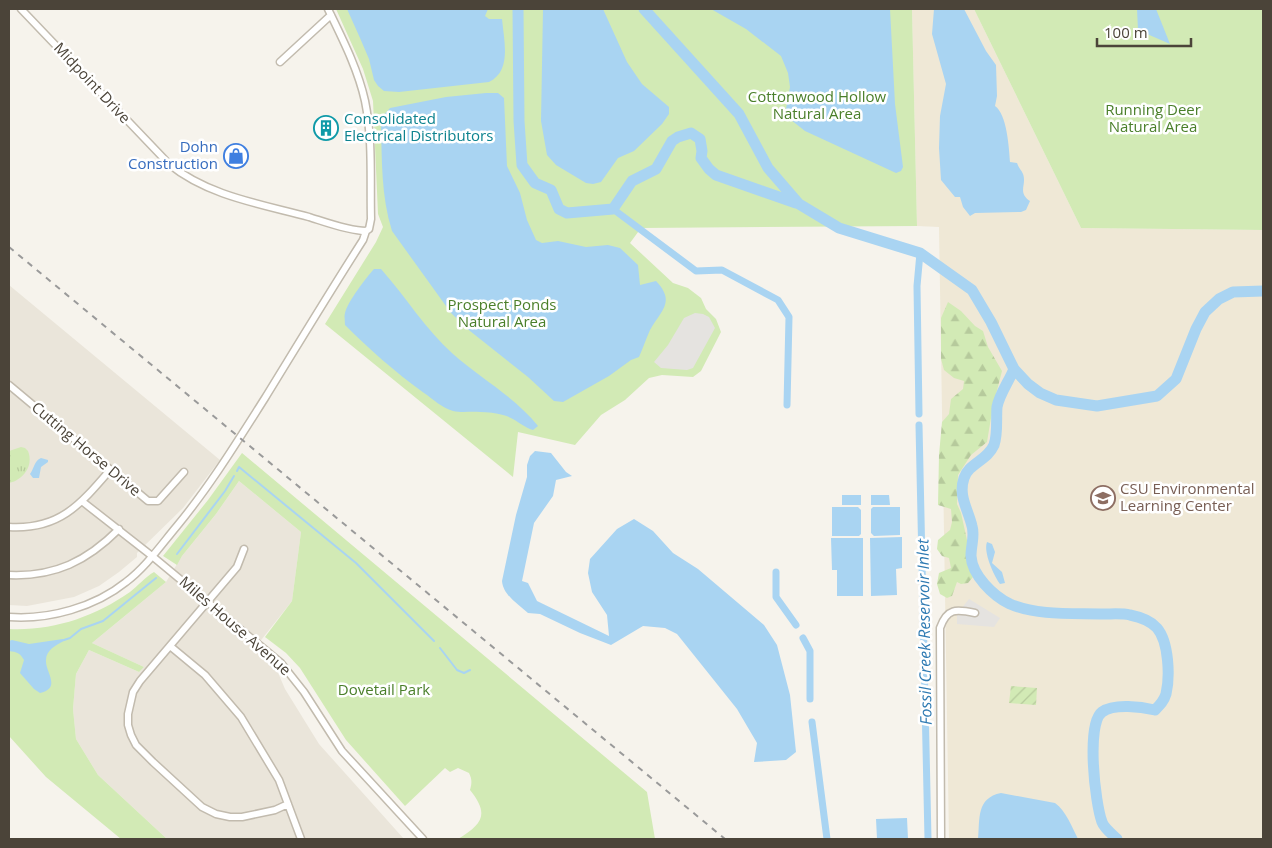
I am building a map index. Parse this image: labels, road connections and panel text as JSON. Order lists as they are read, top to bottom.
{
  "streets": {
    "street": ["Midpoint Drive", "Cutting Horse Drive", "Miles House Avenue"]
  },
  "water": ["Fossil Creek Reservoir Inlet"],
  "parks": [
    "Cottonwood Hollow Natural Area",
    "Running Deer Natural Area",
    "Prospect Ponds Natural Area",
    "Dovetail Park"
  ],
  "places": {
    "building": ["Consolidated Electrical Distributors"],
    "shop": ["Dohn Construction"],
    "school or university": ["CSU Environmental Learning Center"]
  },
  "scale_bar": "100 m"
}
